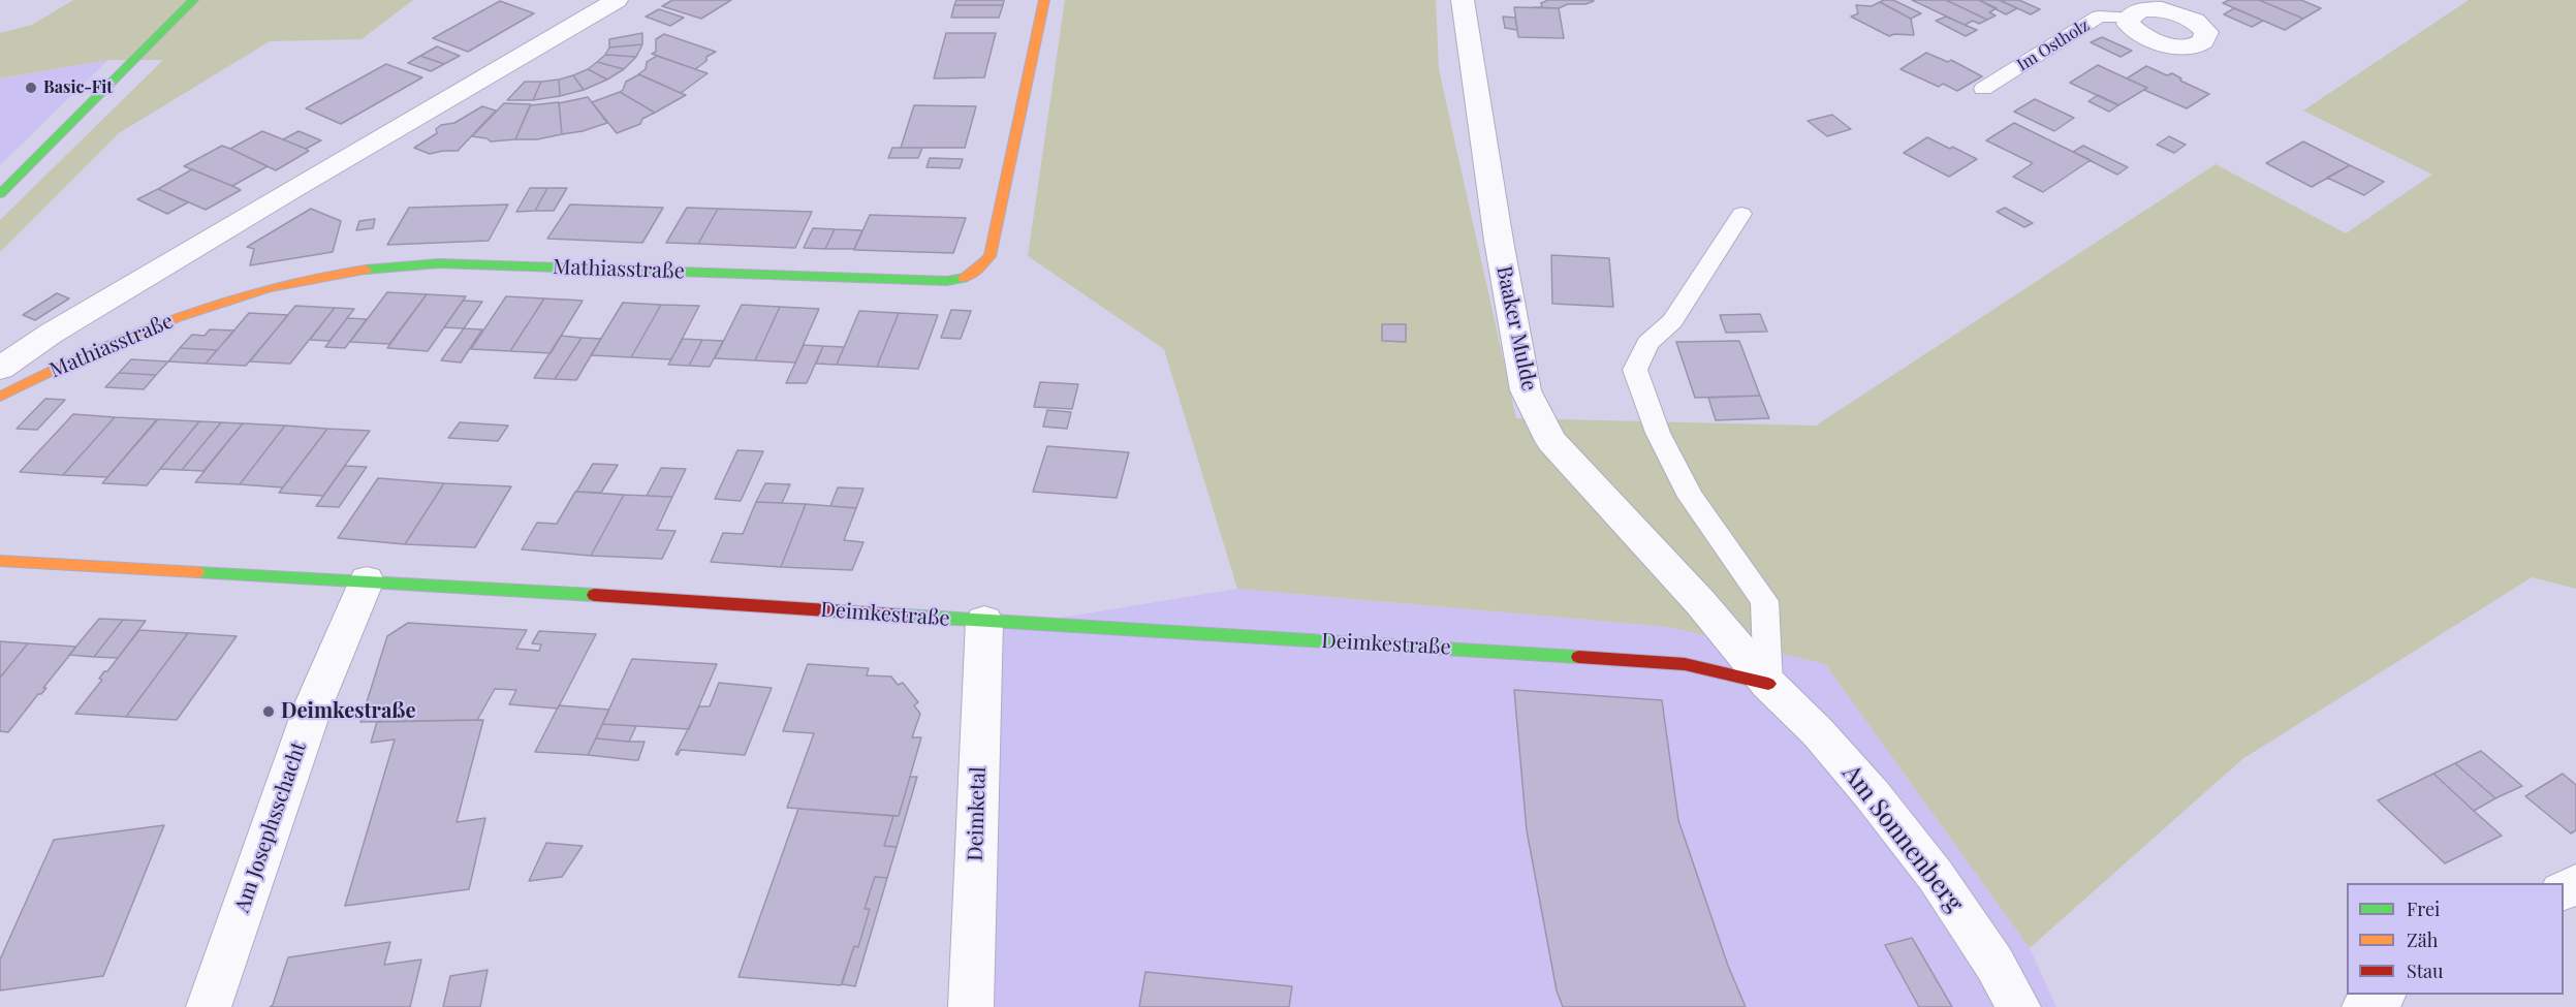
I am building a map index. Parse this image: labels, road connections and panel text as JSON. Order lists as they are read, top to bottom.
{
  "streets": {
    "street": [
      "Mathiasstraße",
      "Baaker Mulde",
      "Deimkestraße",
      "Deimketal",
      "Am Josephsschacht",
      "Am Sonnenberg"
    ],
    "lane": ["Im Ostholz"]
  },
  "crossings": [
    ["Baaker Mulde", "Deimkestraße"],
    ["Baaker Mulde", "Am Sonnenberg"],
    ["Deimkestraße", "Deimketal"],
    ["Deimkestraße", "Am Josephsschacht"],
    ["Deimkestraße", "Am Sonnenberg"]
  ],
  "places": ["Basic-Fit", "Deimkestraße"],
  "legend": ["Frei", "Zäh", "Stau"]
}
